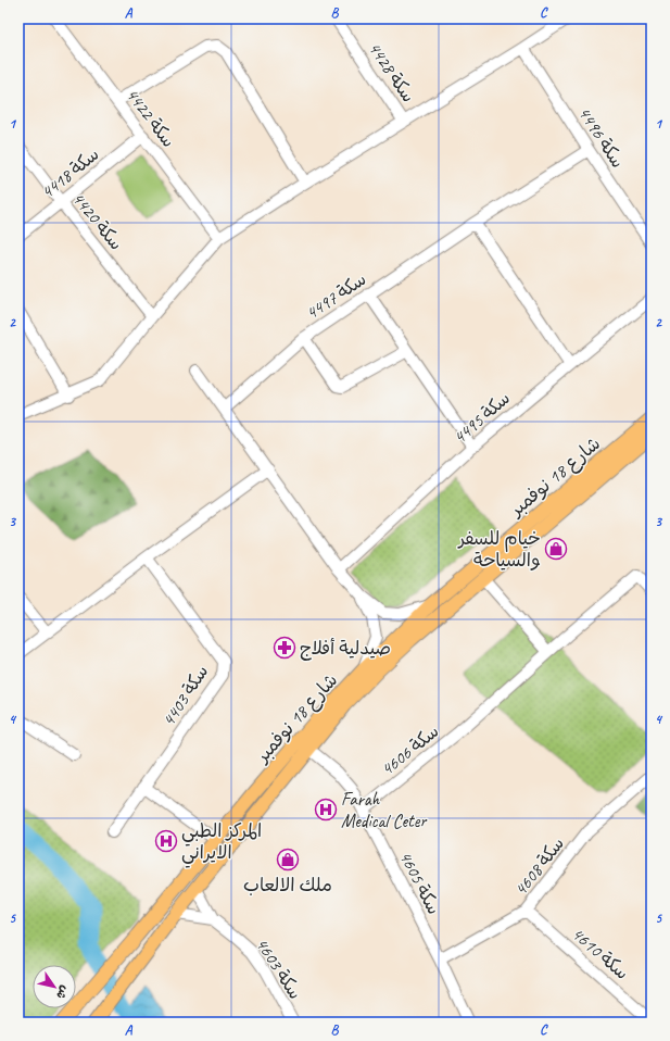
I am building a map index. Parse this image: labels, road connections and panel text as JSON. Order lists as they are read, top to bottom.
{
  "streets": {
    "main road": ["شارع 18 نوفمبر"],
    "street": [
      "سكة 4428",
      "سكة 4422",
      "سكة 4496",
      "سكة 4418",
      "سكة 4420",
      "سكة 4497",
      "سكة 4495",
      "سكة 4403",
      "سكة 4606",
      "سكة 4608",
      "سكة 4605",
      "سكة 4610",
      "سكة 4603"
    ]
  },
  "crossings": [
    ["سكة 4422", "سكة 4418"],
    ["سكة 4496", "سكة 4497"],
    ["سكة 4418", "سكة 4420"],
    ["شارع 18 نوفمبر", "سكة 4605"],
    ["شارع 18 نوفمبر", "سكة 4603"],
    ["سكة 4606", "سكة 4605"],
    ["سكة 4608", "سكة 4605"],
    ["سكة 4608", "سكة 4610"]
  ],
  "places": {
    "shop": ["خيام للسفر والسياحة", "ملك الالعاب"],
    "pharmacy": ["صيدلية أفلاج"],
    "hospital": ["Farah Medical Ceter", "المركز الطبي الايراني"]
  },
  "north": "bottom right",
  "grid": {
    "columns": ["A", "B", "C"],
    "rows": [
      "1",
      "2",
      "3",
      "4",
      "5"
    ]
  }
}
